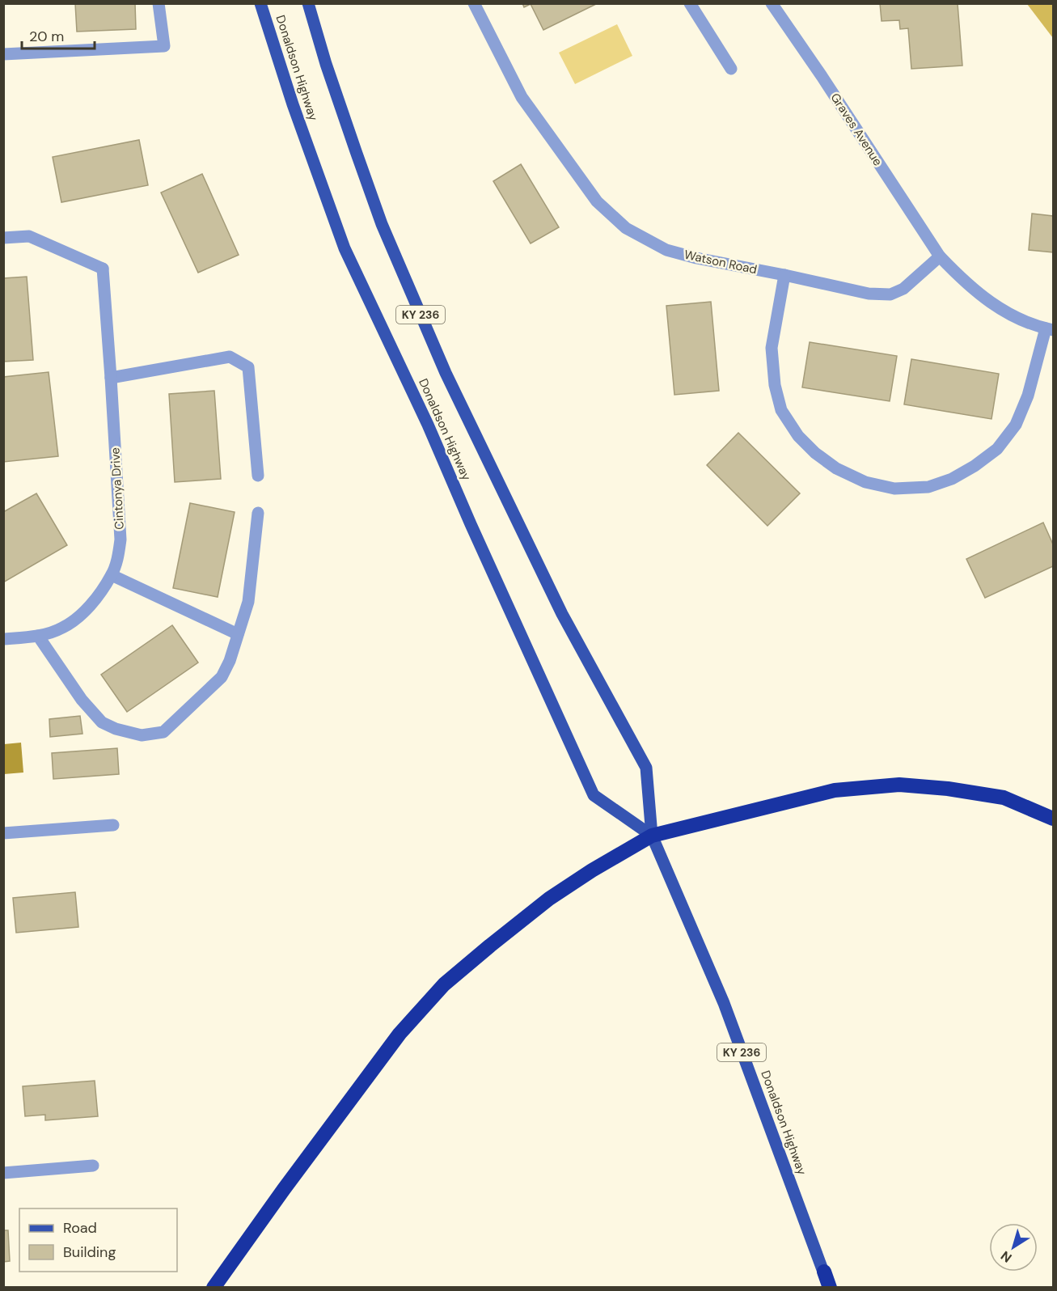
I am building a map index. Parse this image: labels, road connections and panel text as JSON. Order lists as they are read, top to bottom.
{
  "streets": {
    "main road": ["Donaldson Highway", "KY 236"],
    "street": ["Graves Avenue", "Watson Road", "Cintonya Drive"]
  },
  "crossings": [
    ["Graves Avenue", "Watson Road"]
  ],
  "legend": ["Road", "Building"],
  "scale_bar": "20 m",
  "north": "bottom left"
}
